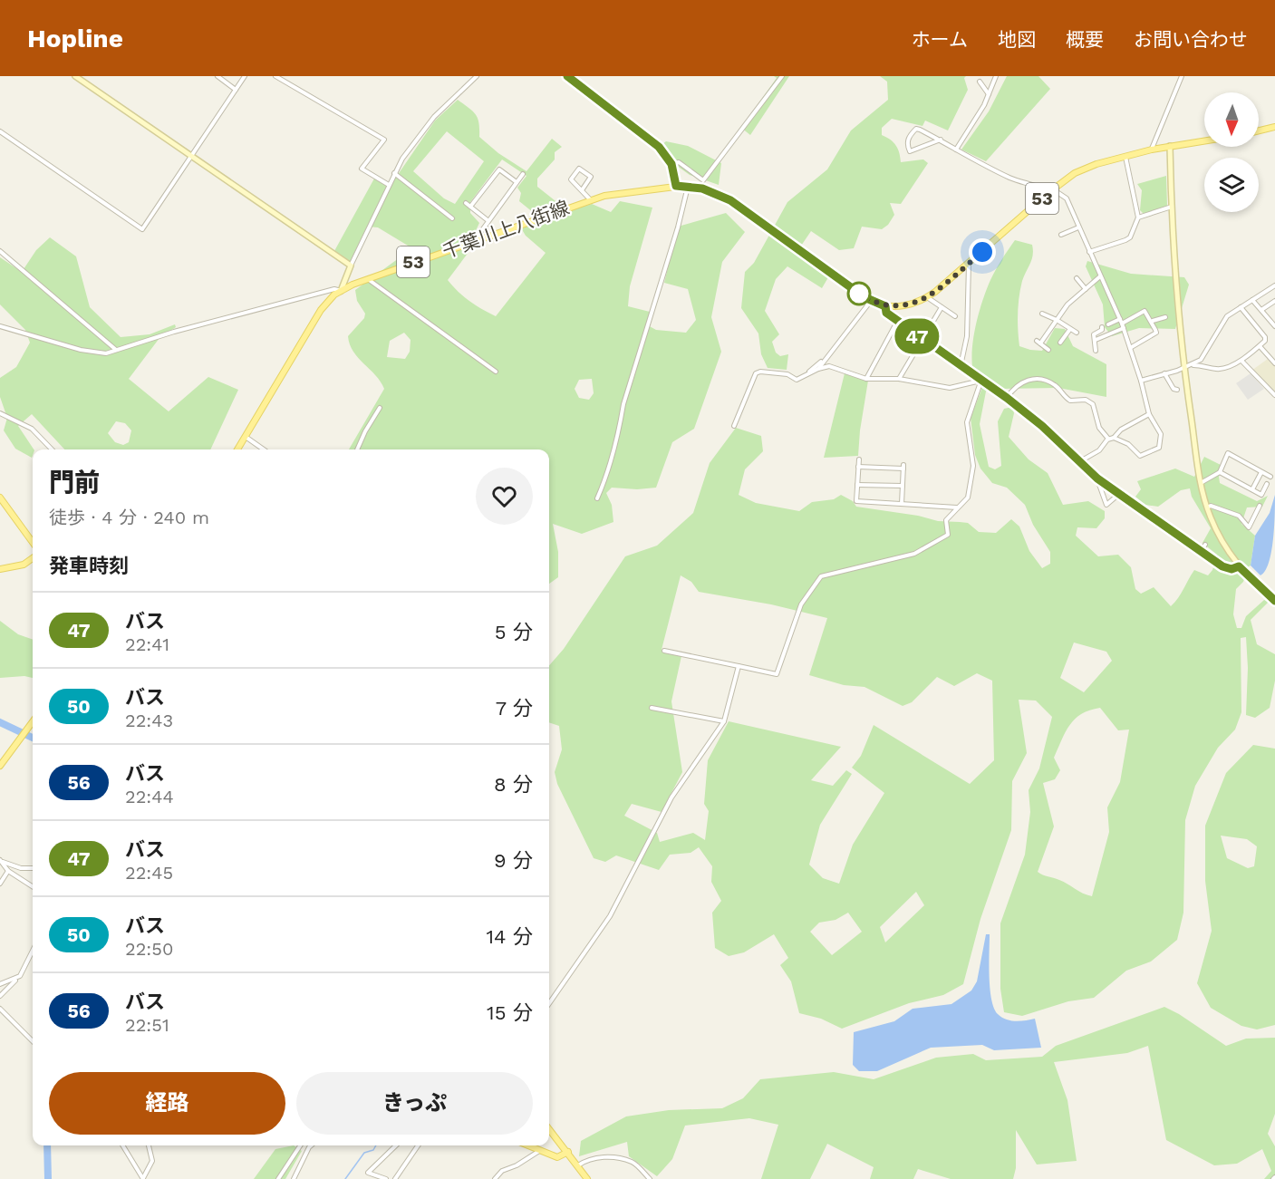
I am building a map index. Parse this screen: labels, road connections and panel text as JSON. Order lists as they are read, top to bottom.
{
  "streets": {
    "main road": ["53", "千葉川上八街線"]
  },
  "crossings": [
    ["53", "千葉川上八街線"]
  ],
  "lines": ["bus line 47"],
  "north": "bottom",
  "page": {
    "header": "Hopline",
    "nav": [
      "ホーム",
      "地図",
      "概要",
      "お問い合わせ"
    ],
    "on_map": "47",
    "heading": [
      ["門前", "徒歩 · 4 分 · 240 m"],
      "発車時刻"
    ],
    "list": [
      {
        "mark": "47",
        "name": "バス",
        "note": "22:41",
        "value": "5 分"
      },
      {
        "mark": "50",
        "name": "バス",
        "note": "22:43",
        "value": "7 分"
      },
      {
        "mark": "56",
        "name": "バス",
        "note": "22:44",
        "value": "8 分"
      },
      {
        "mark": "47",
        "name": "バス",
        "note": "22:45",
        "value": "9 分"
      },
      {
        "mark": "50",
        "name": "バス",
        "note": "22:50",
        "value": "14 分"
      },
      {
        "mark": "56",
        "name": "バス",
        "note": "22:51",
        "value": "15 分"
      }
    ],
    "buttons": ["経路", "きっぷ"]
  }
}
